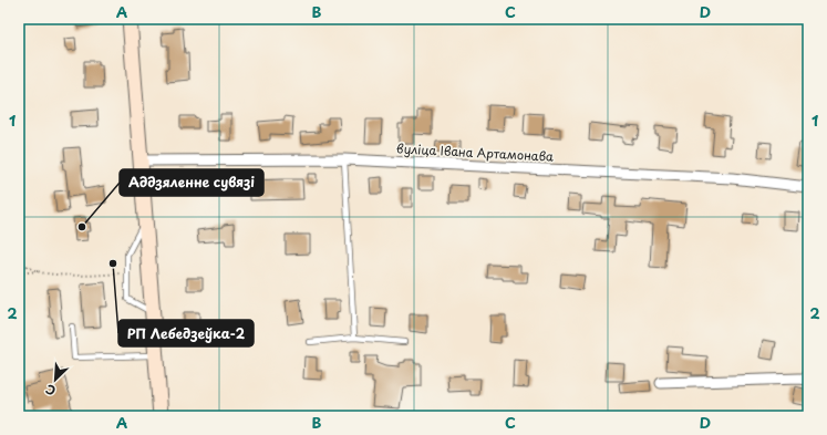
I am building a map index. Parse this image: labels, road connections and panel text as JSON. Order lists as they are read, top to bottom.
{
  "streets": {
    "street": ["вуліца Івана Артамонава"]
  },
  "places": ["Аддзяленне сувязі", "РП Лебедзеўка-2"],
  "north": "bottom left",
  "grid": {
    "columns": [
      "A",
      "B",
      "C",
      "D"
    ],
    "rows": ["1", "2"]
  }
}
